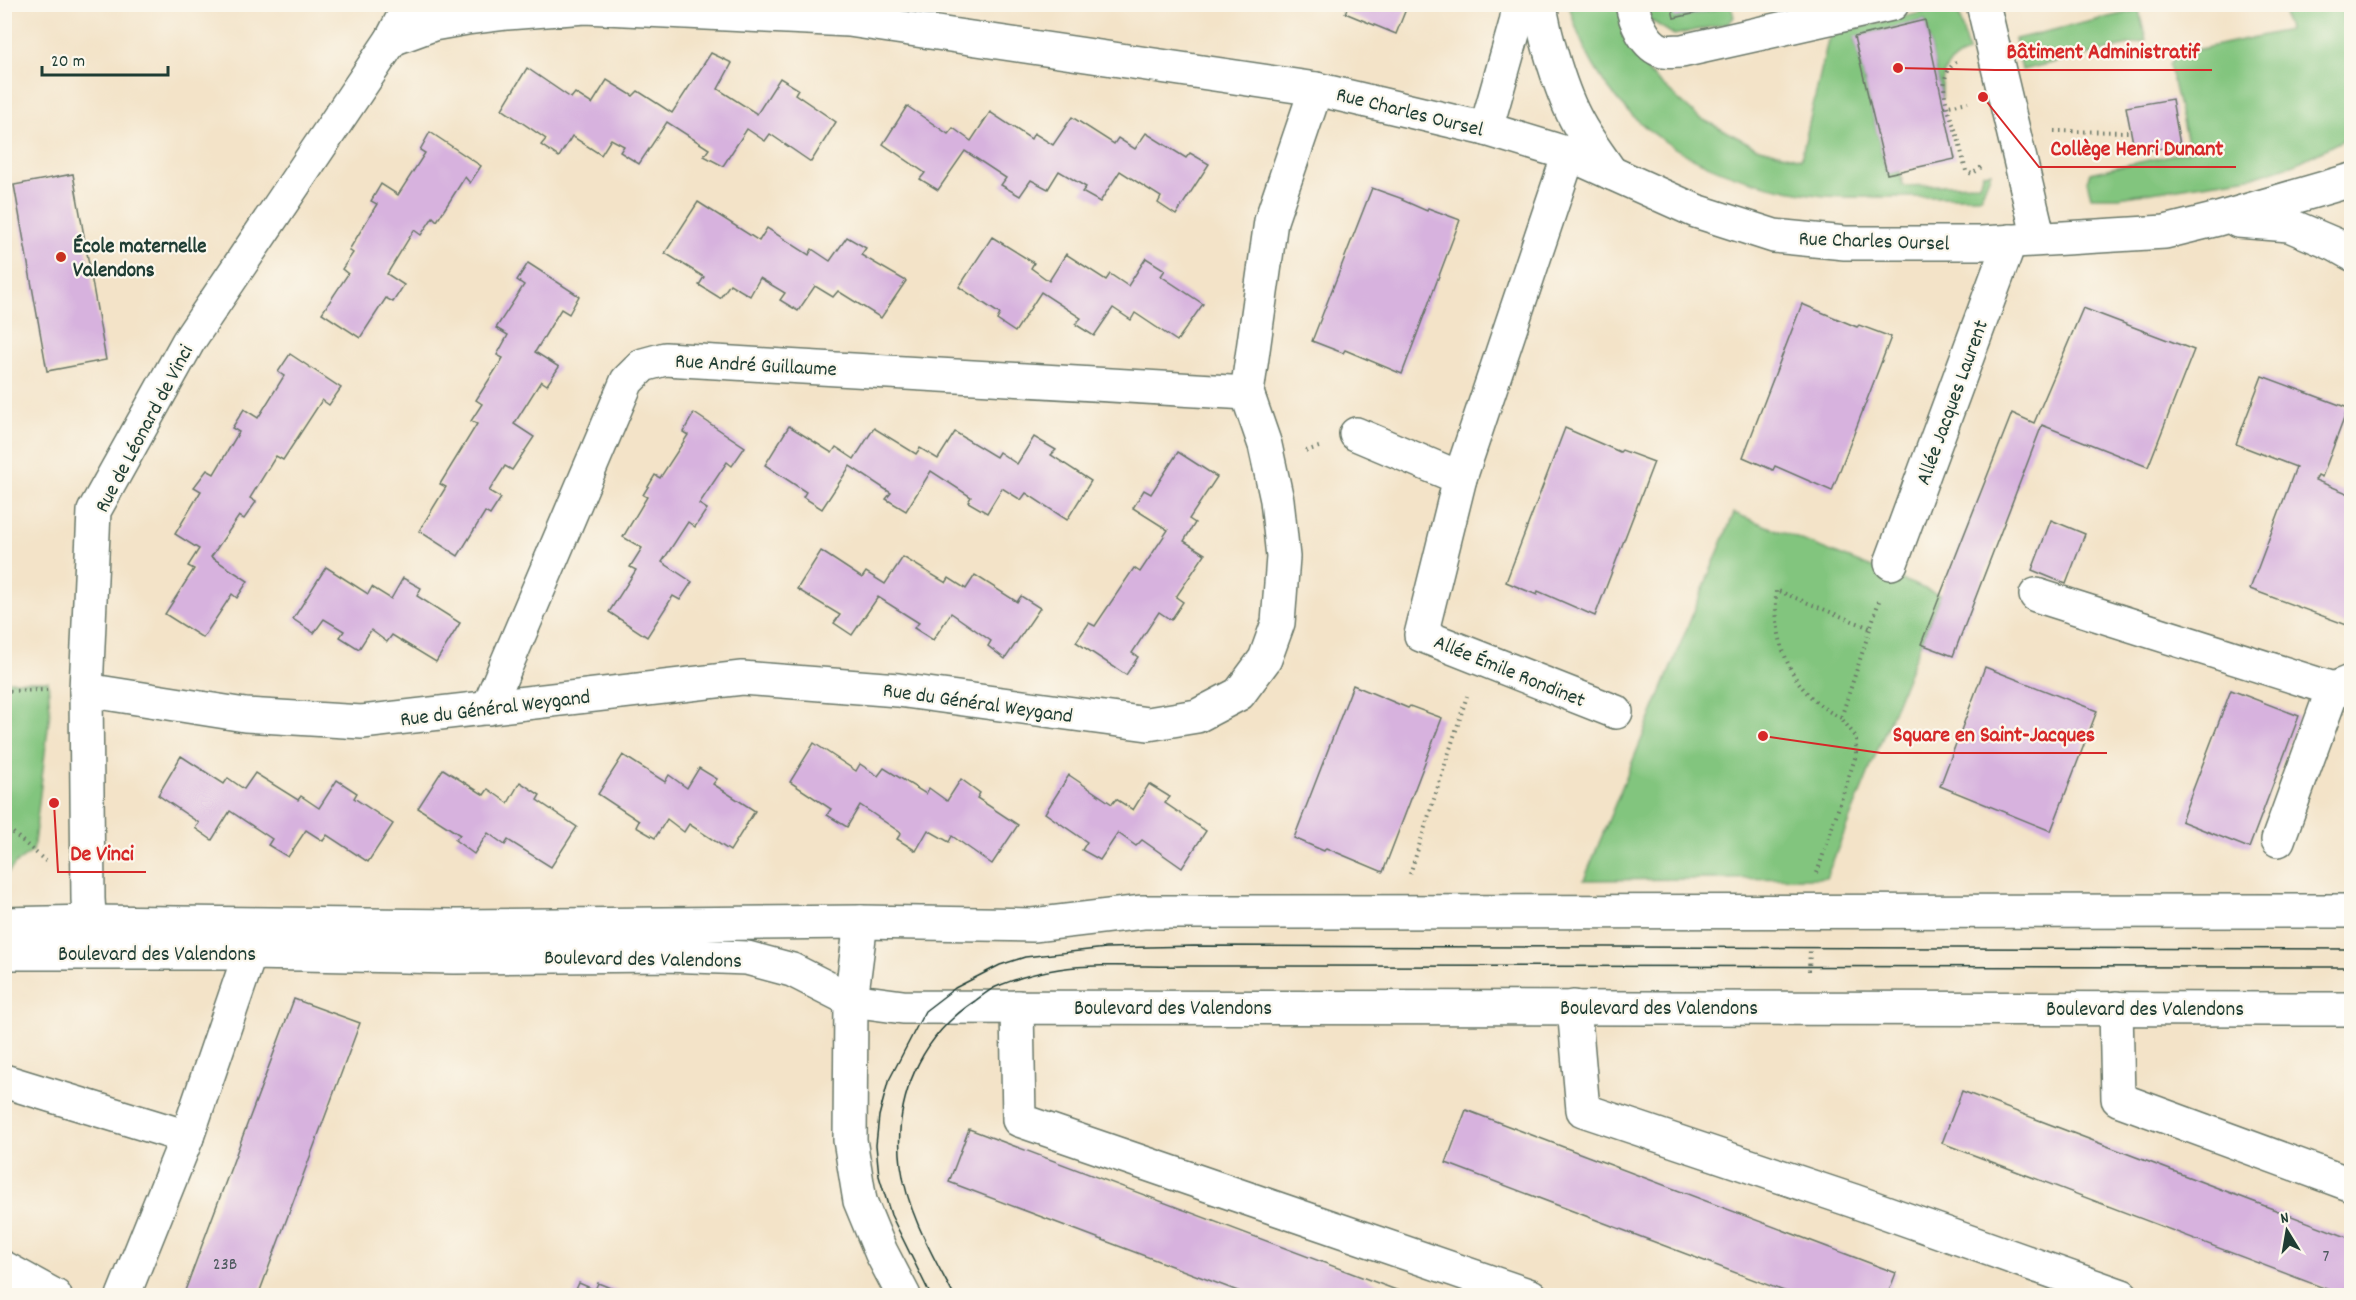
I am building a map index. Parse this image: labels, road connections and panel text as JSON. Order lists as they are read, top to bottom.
{
  "streets": {
    "street": [
      "Rue Charles Oursel",
      "Rue André Guillaume",
      "Allée Jacques Laurent",
      "Rue de Léonard de Vinci",
      "Allée Émile Rondinet",
      "Rue du Général Weygand",
      "Boulevard des Valendons"
    ]
  },
  "crossings": [
    ["Rue Charles Oursel", "Allée Jacques Laurent"],
    ["Rue Charles Oursel", "Rue de Léonard de Vinci"],
    ["Rue Charles Oursel", "Allée Émile Rondinet"],
    ["Rue Charles Oursel", "Rue du Général Weygand"],
    ["Rue André Guillaume", "Rue du Général Weygand"],
    ["Rue de Léonard de Vinci", "Rue du Général Weygand"],
    ["Rue de Léonard de Vinci", "Boulevard des Valendons"]
  ],
  "places": [
    "Bâtiment Administratif",
    "Collège Henri Dunant",
    "École maternelle Valendons",
    "Square en Saint-Jacques",
    "De Vinci"
  ],
  "house_numbers": ["7", "23B"],
  "scale_bar": "20 m",
  "north": "top"
}
